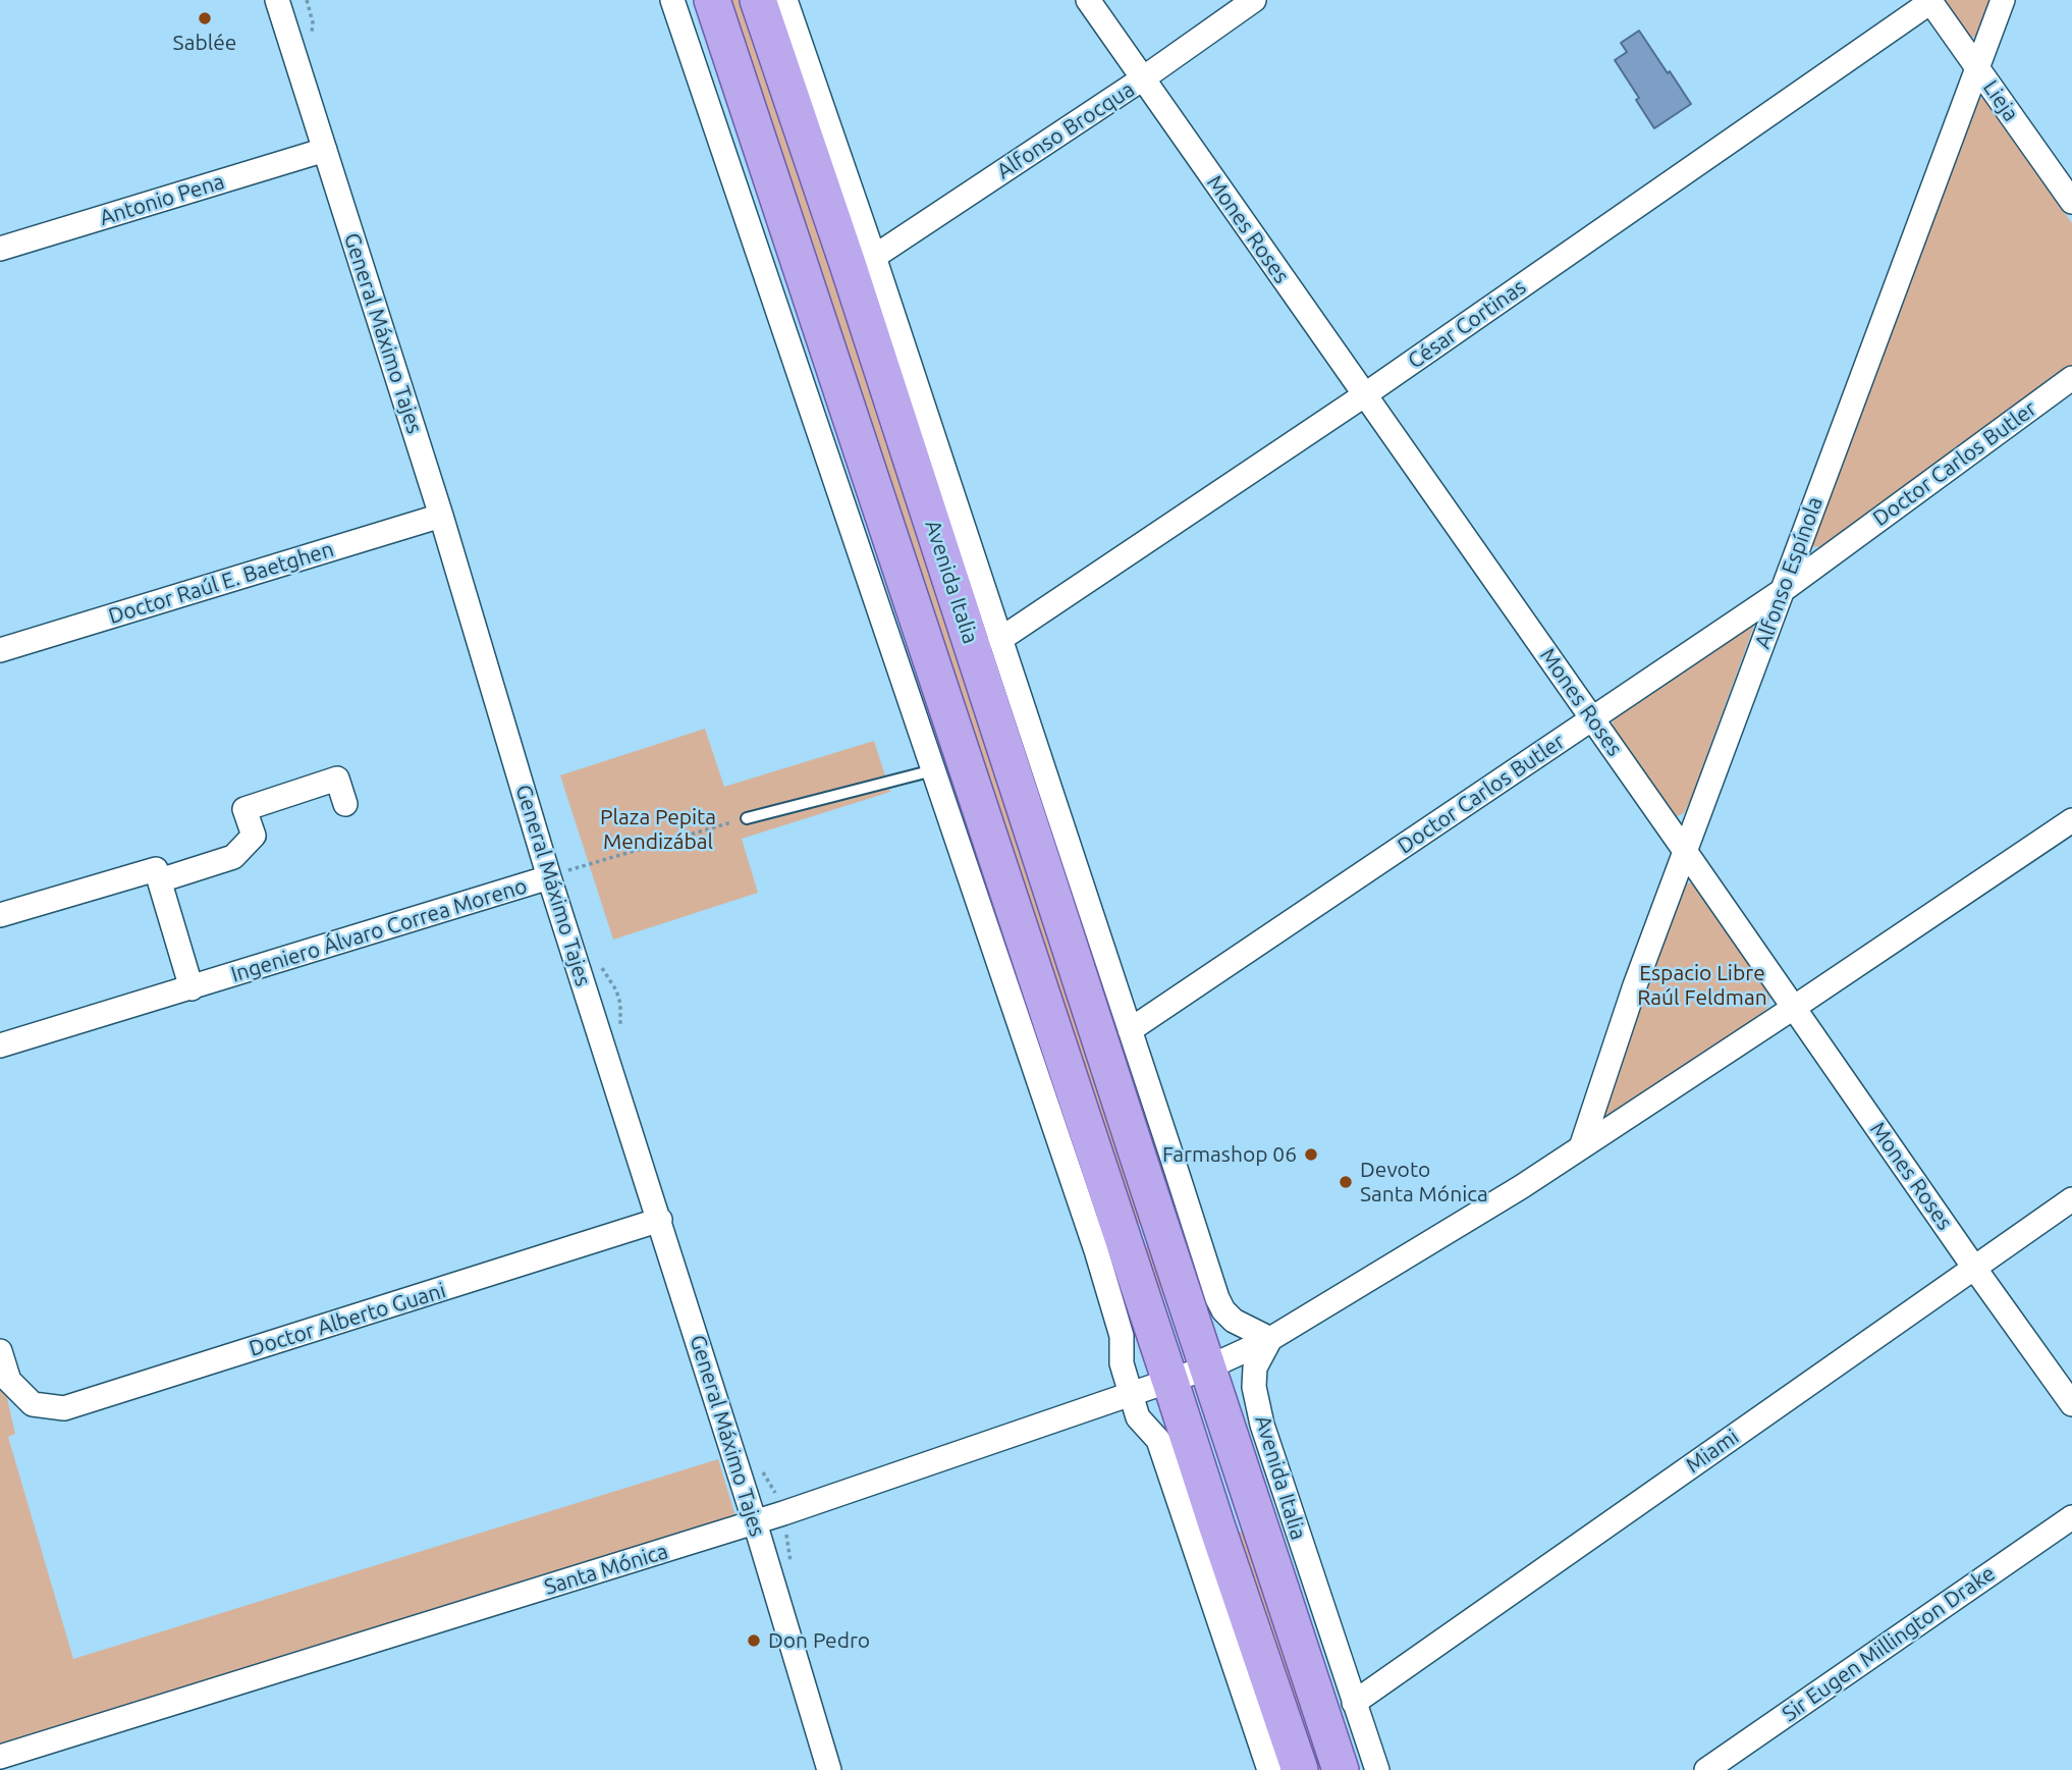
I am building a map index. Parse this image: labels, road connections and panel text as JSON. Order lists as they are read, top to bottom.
{
  "streets": {
    "main road": ["Avenida Italia"],
    "street": [
      "Lieja",
      "Alfonso Brocqua",
      "Antonio Pena",
      "Mones Roses",
      "César Cortinas",
      "General Máximo Tajes",
      "Doctor Carlos Butler",
      "Alfonso Espínola",
      "Doctor Raúl E. Baetghen",
      "Ingeniero Álvaro Correa Moreno",
      "Doctor Alberto Guani",
      "Miami",
      "Santa Mónica",
      "Sir Eugen Millington Drake"
    ]
  },
  "crossings": [
    ["Lieja", "César Cortinas"],
    ["Lieja", "Alfonso Espínola"],
    ["Alfonso Brocqua", "Mones Roses"],
    ["Alfonso Brocqua", "Avenida Italia"],
    ["Antonio Pena", "General Máximo Tajes"],
    ["Mones Roses", "César Cortinas"],
    ["Mones Roses", "Doctor Carlos Butler"],
    ["Mones Roses", "Alfonso Espínola"],
    ["Mones Roses", "Miami"],
    ["Mones Roses", "Santa Mónica"],
    ["César Cortinas", "Avenida Italia"],
    ["General Máximo Tajes", "Doctor Raúl E. Baetghen"],
    ["General Máximo Tajes", "Ingeniero Álvaro Correa Moreno"],
    ["General Máximo Tajes", "Doctor Alberto Guani"],
    ["General Máximo Tajes", "Santa Mónica"],
    ["Doctor Carlos Butler", "Alfonso Espínola"],
    ["Doctor Carlos Butler", "Avenida Italia"],
    ["Alfonso Espínola", "Santa Mónica"],
    ["Avenida Italia", "Miami"],
    ["Avenida Italia", "Santa Mónica"]
  ],
  "parks": ["Plaza Pepita Mendizábal", "Espacio Libre Raúl Feldman"],
  "places": [
    "Sablée",
    "Farmashop 06",
    "Devoto Santa Mónica",
    "Don Pedro"
  ]
}
